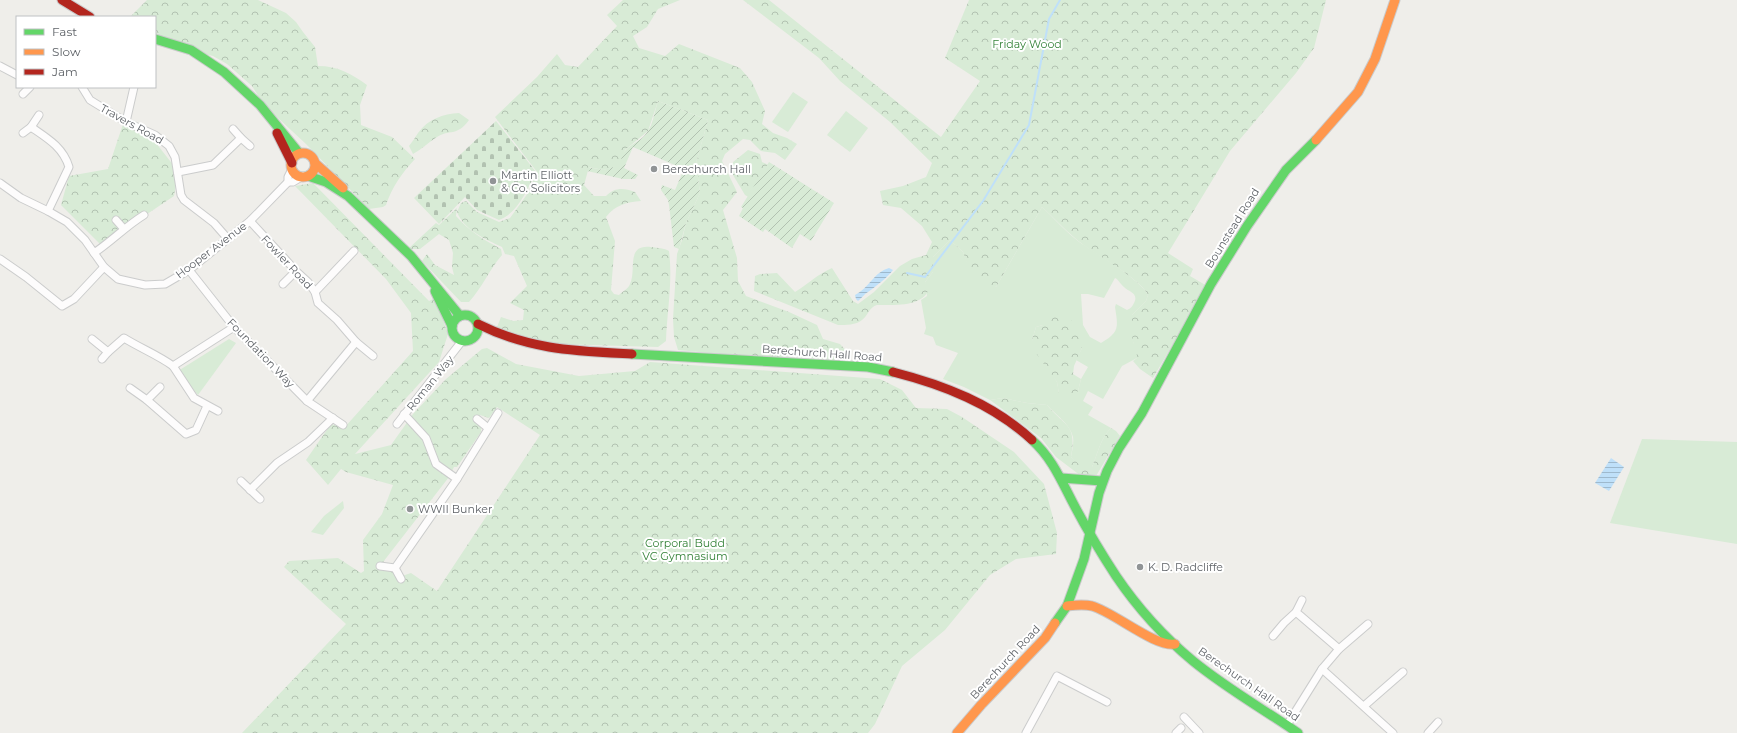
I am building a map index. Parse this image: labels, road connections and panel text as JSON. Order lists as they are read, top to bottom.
{
  "streets": {
    "street": [
      "Travers Road",
      "Bounstead Road",
      "Hooper Avenue",
      "Fowler Road",
      "Foundation Way",
      "Berechurch Hall Road",
      "Roman Way",
      "Berechurch Road"
    ]
  },
  "crossings": [
    ["Travers Road", "Hooper Avenue"],
    ["Bounstead Road", "Berechurch Hall Road"],
    ["Bounstead Road", "Berechurch Road"],
    ["Hooper Avenue", "Fowler Road"],
    ["Hooper Avenue", "Foundation Way"],
    ["Berechurch Hall Road", "Roman Way"],
    ["Berechurch Hall Road", "Berechurch Road"]
  ],
  "parks": ["Friday Wood", "Corporal Budd VC Gymnasium"],
  "places": [
    "Berechurch Hall",
    "Martin Elliott & Co. Solicitors",
    "WWII Bunker",
    "K. D. Radcliffe"
  ],
  "legend": ["Fast", "Slow", "Jam"]
}
